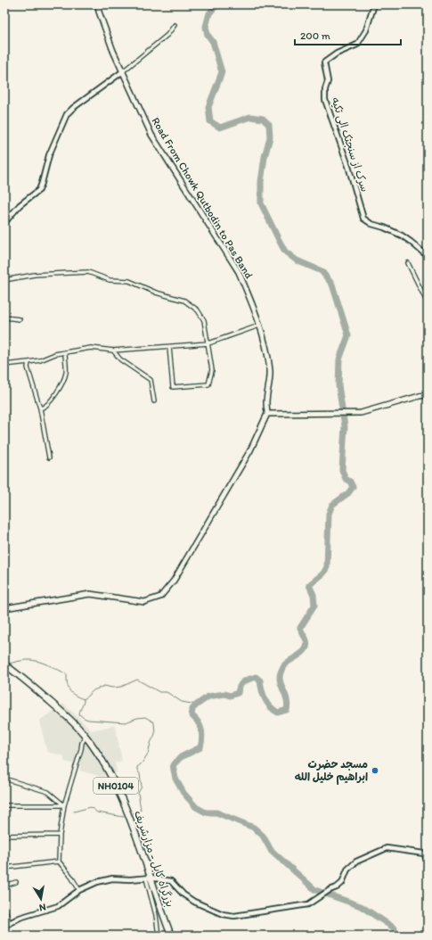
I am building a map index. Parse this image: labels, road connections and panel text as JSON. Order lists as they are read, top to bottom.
{
  "streets": {
    "highway": ["NH0104", "بزرگراه کابل - مزارشریف"],
    "main road": ["Road From Chowk Qutbodin to Pas Band"],
    "street": ["سرک از سنجتک الی تکیه"]
  },
  "places": ["مسجد حضرت ابراهیم خلیل الله"],
  "scale_bar": "200 m",
  "north": "bottom"
}
